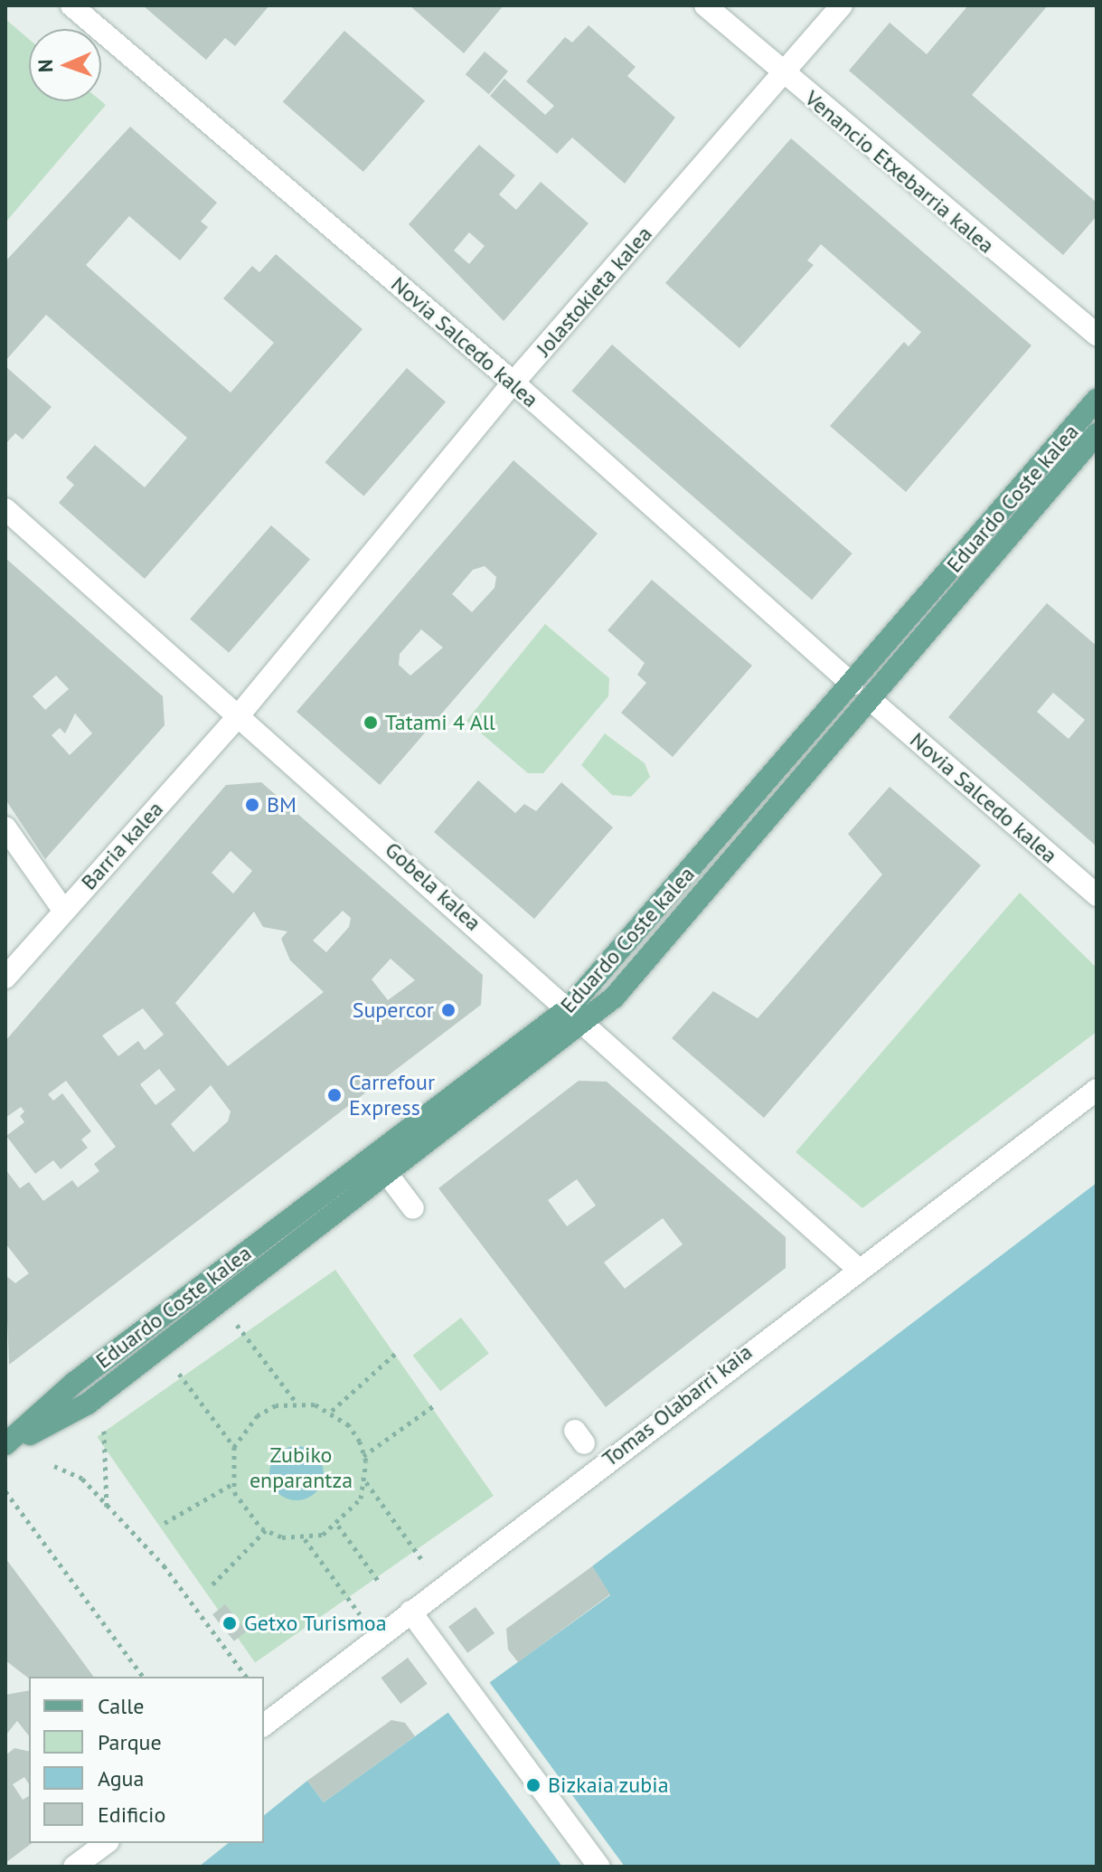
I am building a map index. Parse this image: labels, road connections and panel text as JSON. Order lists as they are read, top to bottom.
{
  "streets": {
    "main road": ["Eduardo Coste kalea"],
    "street": [
      "Venancio Etxebarria kalea",
      "Jolastokieta kalea",
      "Novia Salcedo kalea",
      "Barria kalea",
      "Gobela kalea",
      "Tomas Olabarri kaia"
    ]
  },
  "crossings": [
    ["Venancio Etxebarria kalea", "Jolastokieta kalea"],
    ["Jolastokieta kalea", "Novia Salcedo kalea"],
    ["Jolastokieta kalea", "Barria kalea"],
    ["Jolastokieta kalea", "Gobela kalea"],
    ["Novia Salcedo kalea", "Eduardo Coste kalea"],
    ["Eduardo Coste kalea", "Gobela kalea"],
    ["Barria kalea", "Gobela kalea"],
    ["Gobela kalea", "Tomas Olabarri kaia"]
  ],
  "parks": ["Zubiko enparantza"],
  "places": [
    "Tatami 4 All",
    "BM",
    "Supercor",
    "Carrefour Express",
    "Getxo Turismoa",
    "Bizkaia zubia"
  ],
  "legend": [
    "Calle",
    "Parque",
    "Agua",
    "Edificio"
  ],
  "north": "left"
}
